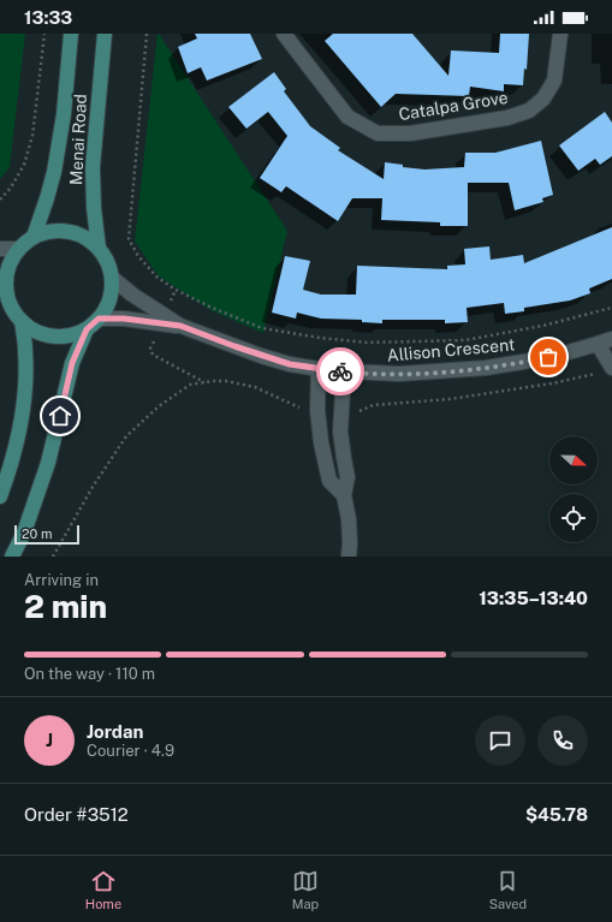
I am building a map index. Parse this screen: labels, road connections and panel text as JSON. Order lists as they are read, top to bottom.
{
  "streets": {
    "main road": ["Menai Road"],
    "street": ["Catalpa Grove", "Allison Crescent"]
  },
  "scale_bar": "20 m",
  "north": "right",
  "page": {
    "status": "13:33",
    "scale": "20 m",
    "heading": ["2 min", "Arriving in", "13:35–13:40"],
    "panel": [
      "Jordan",
      "Courier · 4.9",
      "Order #3512",
      "$45.78"
    ],
    "bar": "On the way · 110 m",
    "round": "J",
    "tabs": ["Home", "Map", "Saved"]
  }
}
